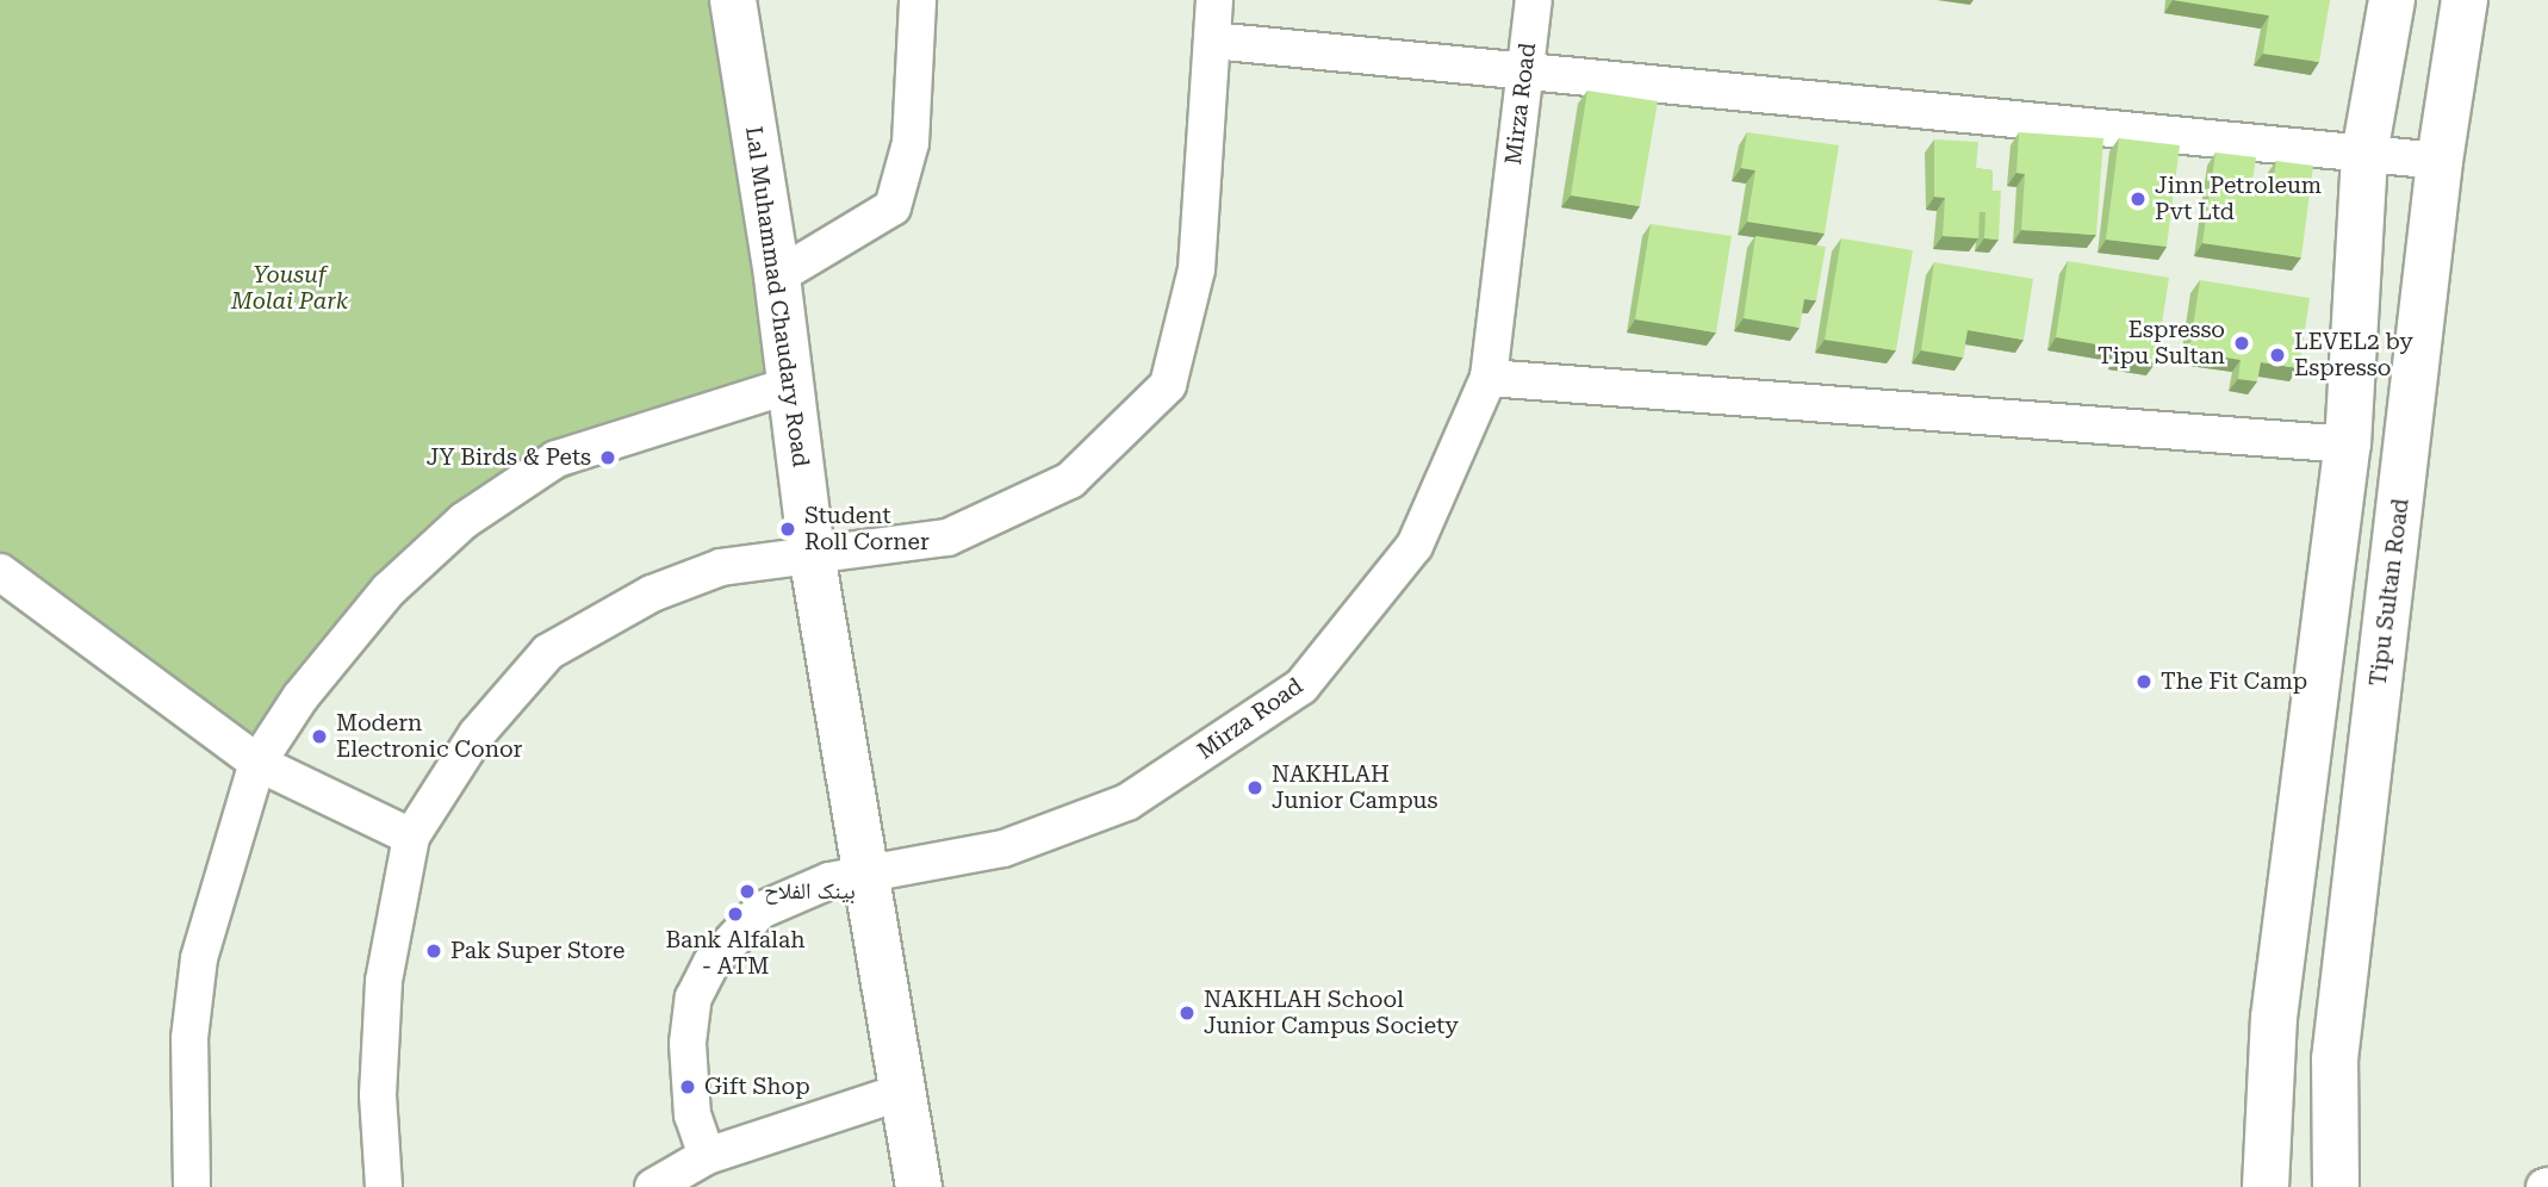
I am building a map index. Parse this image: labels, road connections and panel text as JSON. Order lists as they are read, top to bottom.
{
  "streets": {
    "main road": ["Lal Muhammad Chaudary Road", "Tipu Sultan Road"],
    "street": ["Mirza Road"]
  },
  "crossings": [
    ["Mirza Road", "Lal Muhammad Chaudary Road"]
  ],
  "parks": ["Yousuf Molai Park"],
  "places": [
    "Jinn Petroleum Pvt Ltd",
    "Espresso Tipu Sultan",
    "LEVEL2 by Espresso",
    "JY Birds & Pets",
    "Student Roll Corner",
    "The Fit Camp",
    "Modern Electronic Conor",
    "NAKHLAH Junior Campus",
    "بینک الفلاح",
    "Bank Alfalah - ATM",
    "Pak Super Store",
    "NAKHLAH School Junior Campus Society",
    "Gift Shop"
  ]
}
